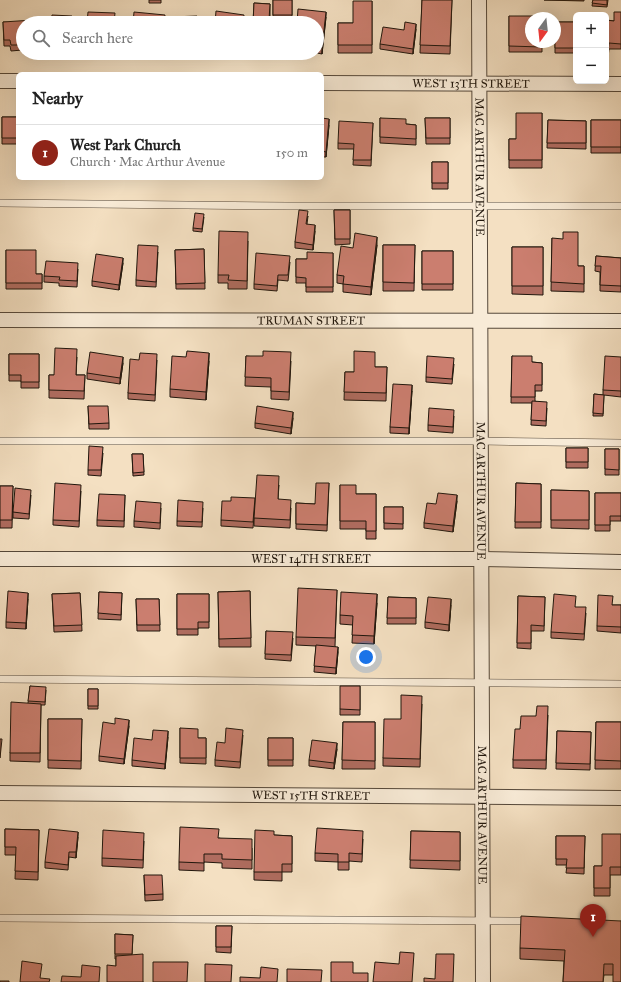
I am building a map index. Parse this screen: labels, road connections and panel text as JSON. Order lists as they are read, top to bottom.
{
  "streets": {
    "street": [
      "WEST 13TH STREET",
      "MAC ARTHUR AVENUE",
      "TRUMAN STREET",
      "WEST 14TH STREET",
      "WEST 15TH STREET"
    ]
  },
  "crossings": [
    ["WEST 13TH STREET", "MAC ARTHUR AVENUE"],
    ["MAC ARTHUR AVENUE", "TRUMAN STREET"],
    ["MAC ARTHUR AVENUE", "WEST 14TH STREET"],
    ["MAC ARTHUR AVENUE", "WEST 15TH STREET"]
  ],
  "north": "bottom",
  "page": {
    "map_buttons": ["+", "−"],
    "search": "Search here",
    "heading": "Nearby",
    "list": [
      {
        "mark": "1",
        "name": "West Park Church",
        "note": "Church · Mac Arthur Avenue",
        "value": "150 m"
      }
    ],
    "pins": "1"
  }
}
